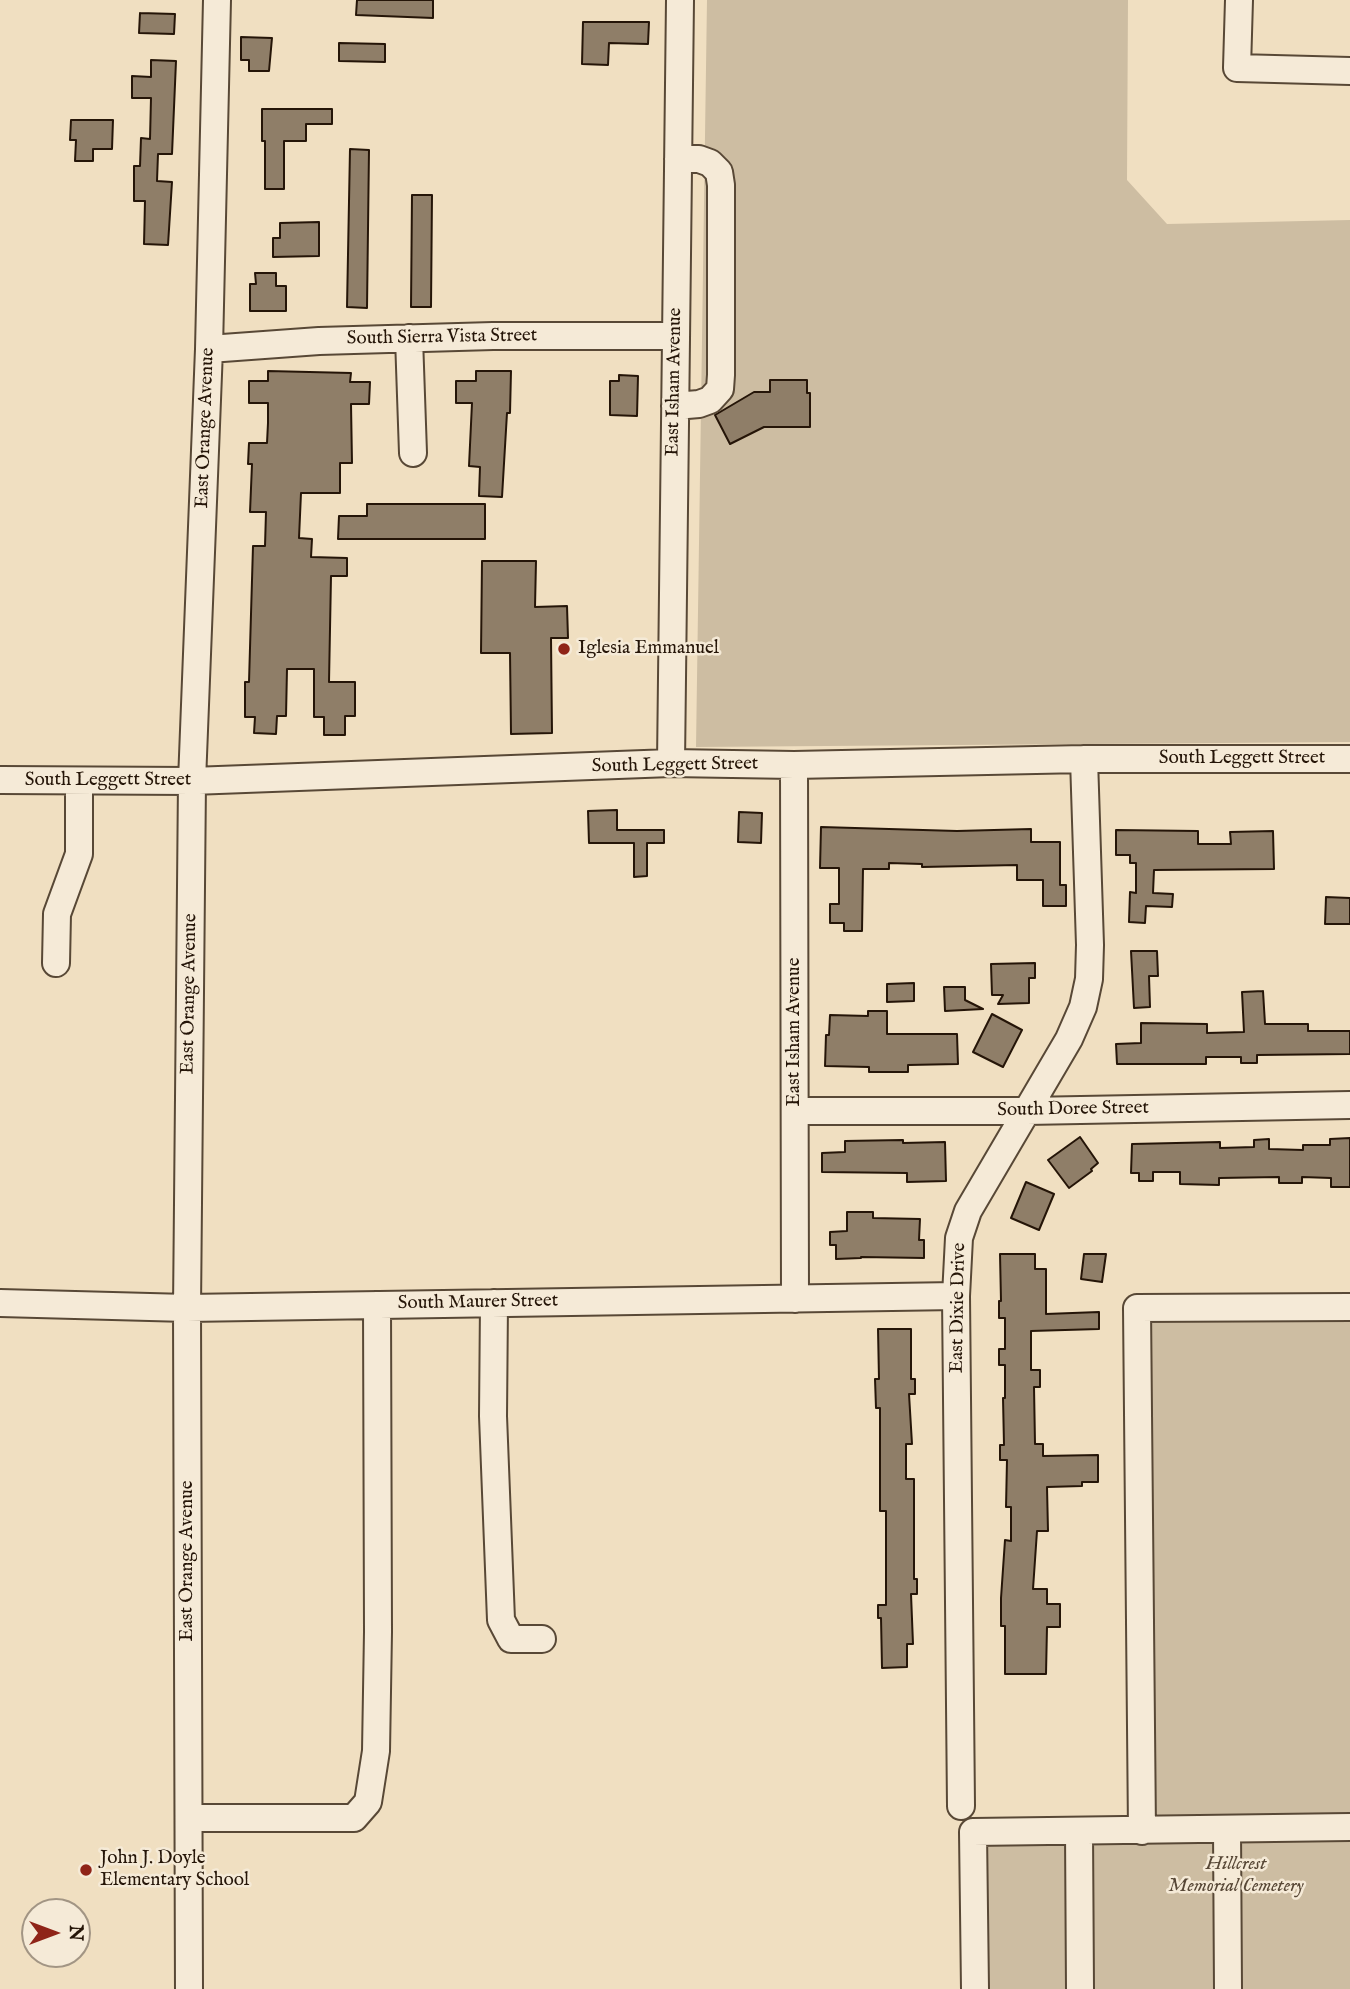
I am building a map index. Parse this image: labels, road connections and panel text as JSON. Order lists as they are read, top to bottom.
{
  "streets": {
    "street": [
      "South Sierra Vista Street",
      "East Isham Avenue",
      "East Orange Avenue",
      "South Leggett Street",
      "South Doree Street",
      "South Maurer Street",
      "East Dixie Drive"
    ]
  },
  "crossings": [
    ["South Sierra Vista Street", "East Isham Avenue"],
    ["South Sierra Vista Street", "East Orange Avenue"],
    ["East Isham Avenue", "South Leggett Street"],
    ["East Isham Avenue", "South Doree Street"],
    ["East Isham Avenue", "South Maurer Street"],
    ["East Orange Avenue", "South Leggett Street"],
    ["East Orange Avenue", "South Maurer Street"],
    ["South Leggett Street", "East Dixie Drive"],
    ["South Doree Street", "East Dixie Drive"],
    ["South Maurer Street", "East Dixie Drive"]
  ],
  "parks": ["Hillcrest Memorial Cemetery"],
  "places": ["Iglesia Emmanuel", "John J. Doyle Elementary School"],
  "north": "right"
}
